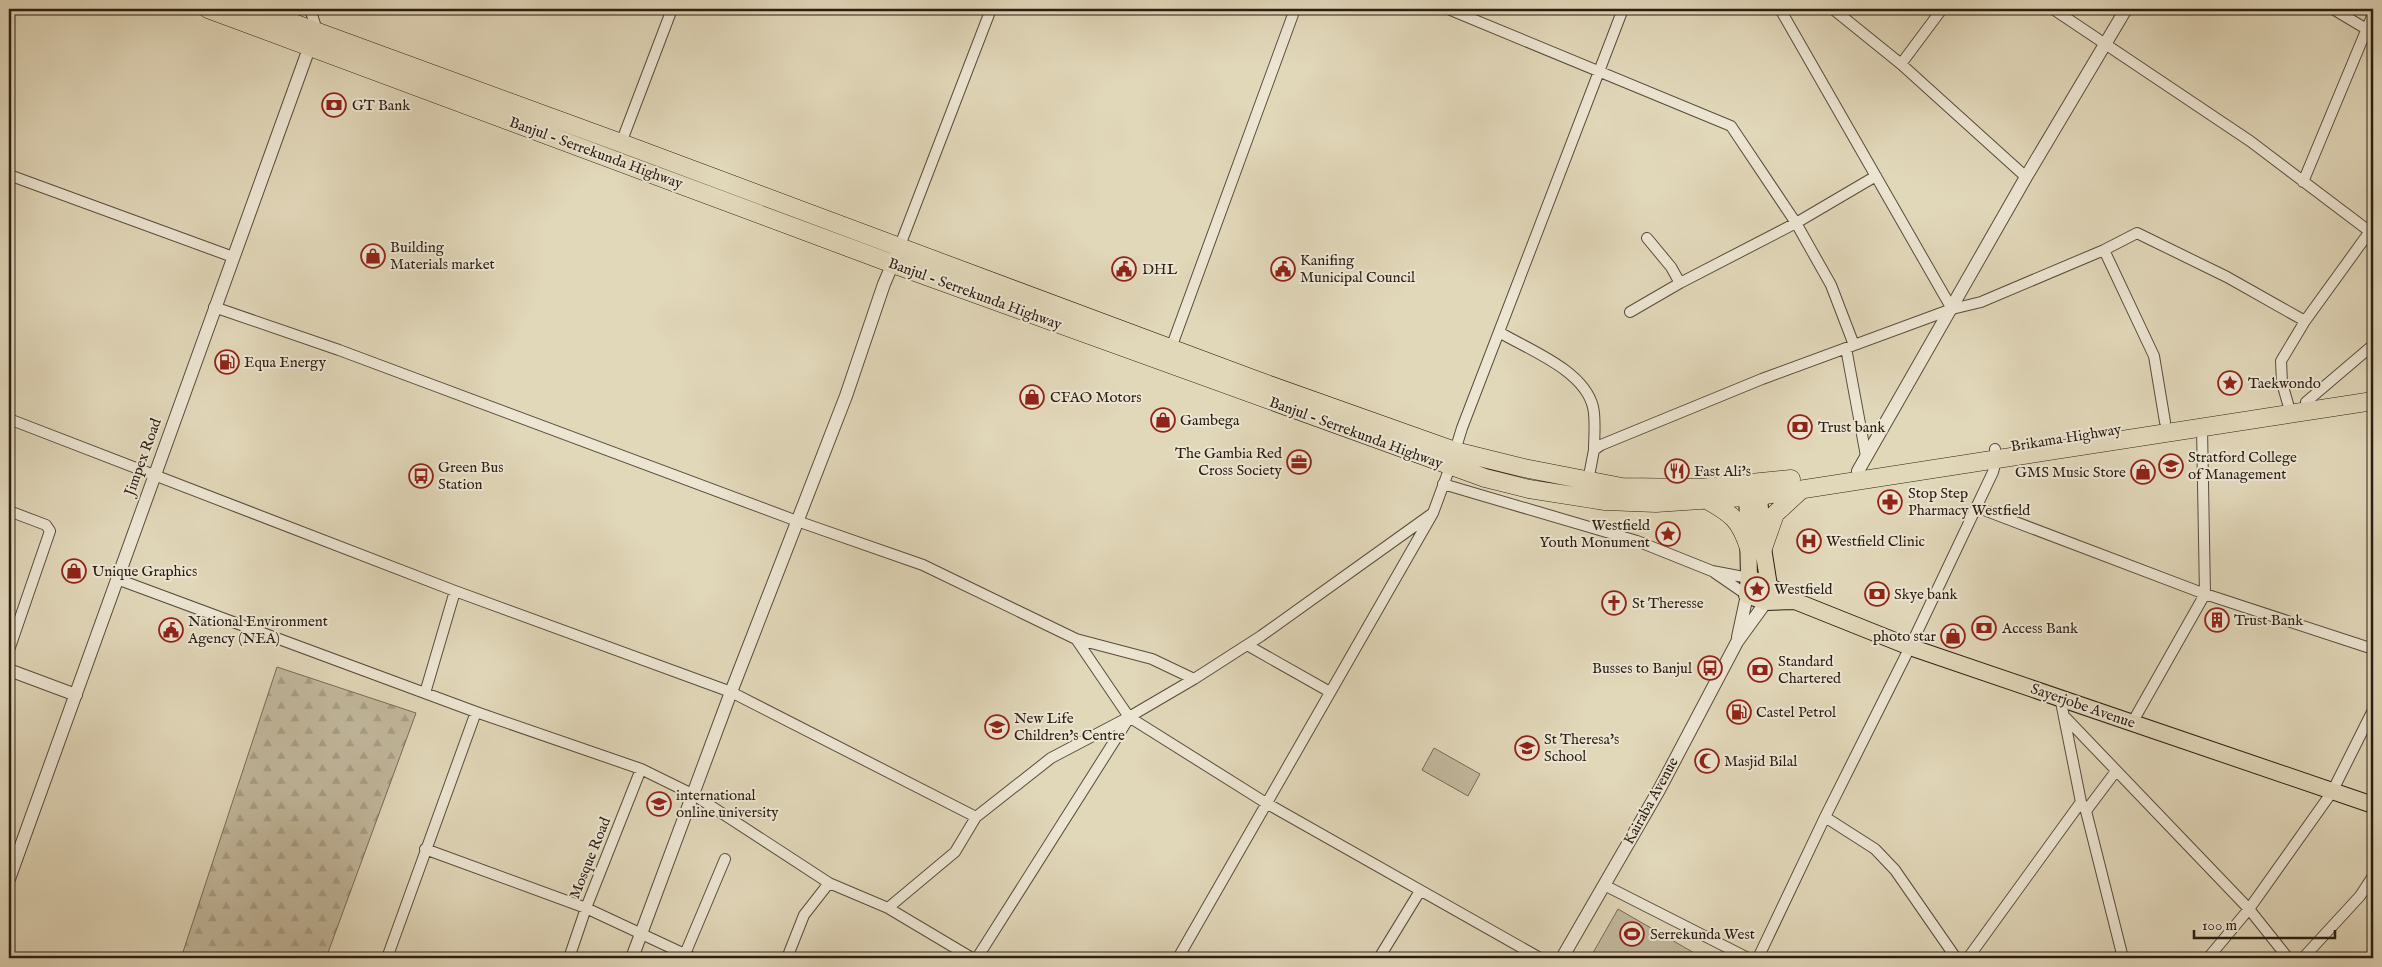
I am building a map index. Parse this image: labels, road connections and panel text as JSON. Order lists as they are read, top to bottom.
{
  "streets": {
    "highway": ["Banjul - Serrekunda Highway", "Brikama Highway"],
    "main road": ["Sayerjobe Avenue", "Kairaba Avenue"],
    "street": ["Jimpex Road", "Mosque Road"]
  },
  "crossings": [
    ["Banjul - Serrekunda Highway", "Brikama Highway"],
    ["Banjul - Serrekunda Highway", "Jimpex Road"],
    ["Banjul - Serrekunda Highway", "Kairaba Avenue"],
    ["Brikama Highway", "Kairaba Avenue"],
    ["Sayerjobe Avenue", "Kairaba Avenue"]
  ],
  "places": {
    "bank": [
      "GT Bank",
      "Trust bank",
      "Skye bank",
      "Access Bank",
      "Standard Chartered"
    ],
    "shop": [
      "Building Materials market",
      "CFAO Motors",
      "Gambega",
      "GMS Music Store",
      "Unique Graphics",
      "photo star"
    ],
    "public building": ["DHL", "Kanifing Municipal Council", "National Environment Agency (NEA)"],
    "fuel station": ["Equa Energy", "Castel Petrol"],
    "place": ["Taekwondo", "Westfield Youth Monument", "Westfield"],
    "office": ["The Gambia Red Cross Society"],
    "school or university": [
      "Stratford College of Management",
      "New Life Children's Centre",
      "St Theresa's School",
      "international online university"
    ],
    "restaurant": ["Fast Ali's"],
    "bus stop": ["Green Bus Station", "Busses to Banjul"],
    "pharmacy": ["Stop Step Pharmacy Westfield"],
    "hospital": ["Westfield Clinic"],
    "church": ["St Theresse"],
    "building": ["Trust Bank"],
    "mosque": ["Masjid Bilal"],
    "sports": ["Serrekunda West"]
  },
  "scale_bar": "100 m"
}
